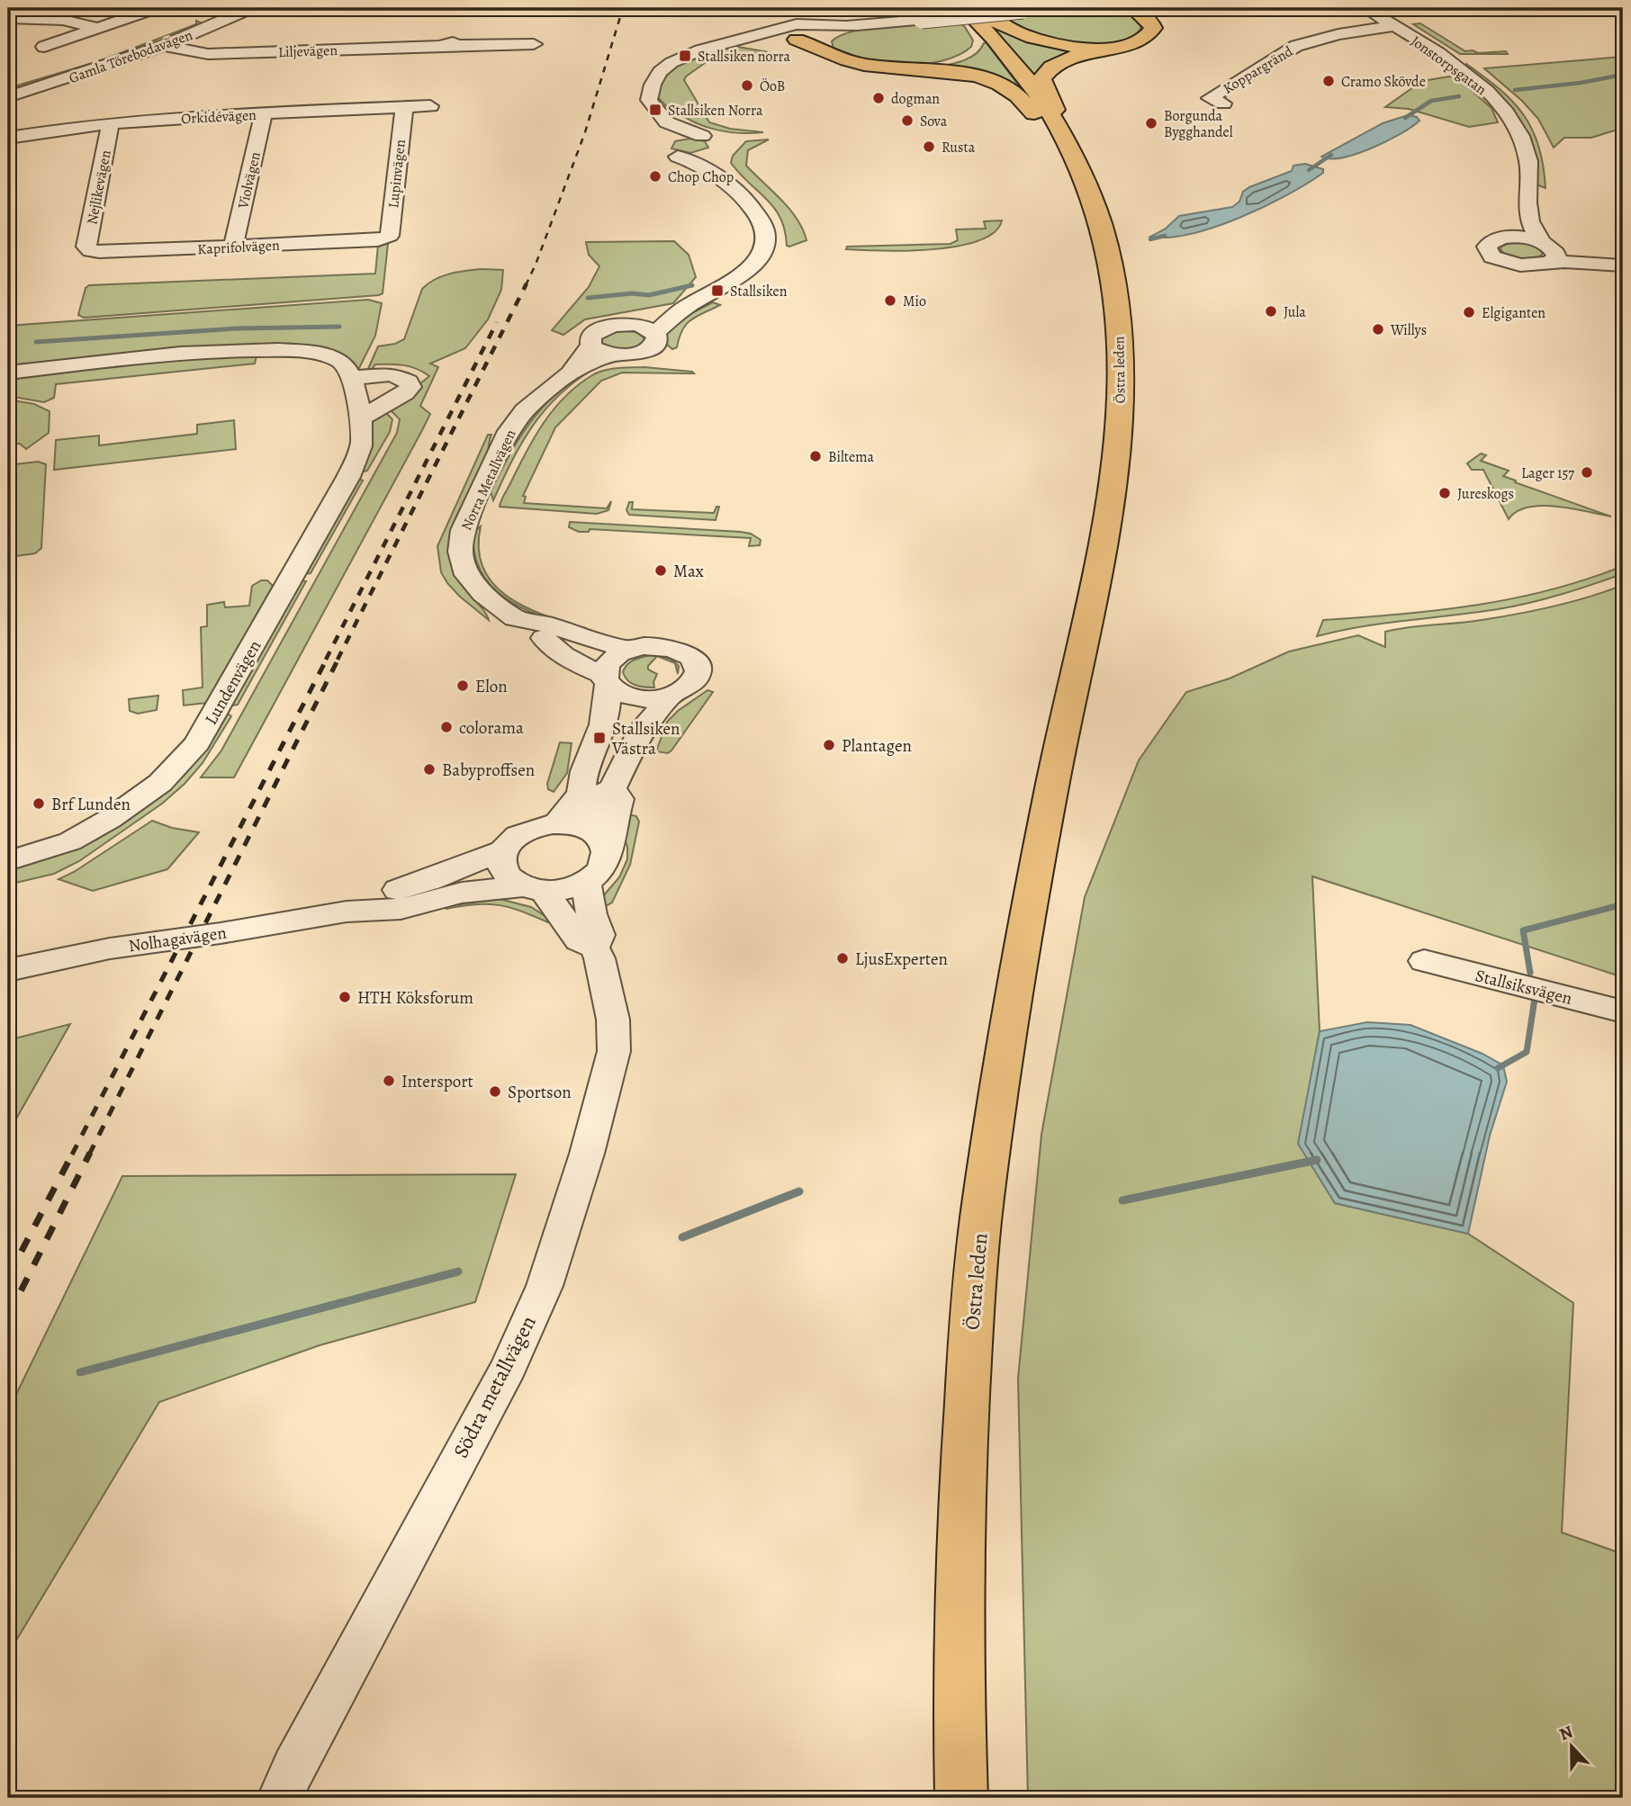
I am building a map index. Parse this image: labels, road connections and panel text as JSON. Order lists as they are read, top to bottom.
{
  "streets": {
    "highway": ["Östra leden"],
    "street": [
      "Liljevägen",
      "Gamla Törebodavägen",
      "Jonstorpsgatan",
      "Koppargränd",
      "Orkidévägen",
      "Lupinvägen",
      "Violvägen",
      "Nejlikevägen",
      "Kaprifolvägen",
      "Norra Metallvägen",
      "Lundenvägen",
      "Nolhagavägen",
      "Stallsiksvägen",
      "Södra metallvägen"
    ]
  },
  "crossings": [
    ["Liljevägen", "Gamla Törebodavägen"],
    ["Jonstorpsgatan", "Koppargränd"],
    ["Orkidévägen", "Lupinvägen"],
    ["Orkidévägen", "Violvägen"],
    ["Orkidévägen", "Nejlikevägen"],
    ["Lupinvägen", "Kaprifolvägen"],
    ["Violvägen", "Kaprifolvägen"],
    ["Nejlikevägen", "Kaprifolvägen"],
    ["Norra Metallvägen", "Nolhagavägen"],
    ["Nolhagavägen", "Södra metallvägen"]
  ],
  "places": {
    "transit": [
      "Stallsiken norra",
      "Stallsiken Norra",
      "Stallsiken",
      "Stallsiken Västra"
    ],
    "other": [
      "Cramo Skövde",
      "ÖoB",
      "dogman",
      "Sova",
      "Borgunda Bygghandel",
      "Rusta",
      "Chop Chop",
      "Mio",
      "Jula",
      "Elgiganten",
      "Willys",
      "Biltema",
      "Lager 157",
      "Jureskogs",
      "Max",
      "Elon",
      "colorama",
      "Plantagen",
      "Babyproffsen",
      "Brf Lunden",
      "LjusExperten",
      "HTH Köksforum",
      "Intersport",
      "Sportson"
    ]
  },
  "north": "top"
}
